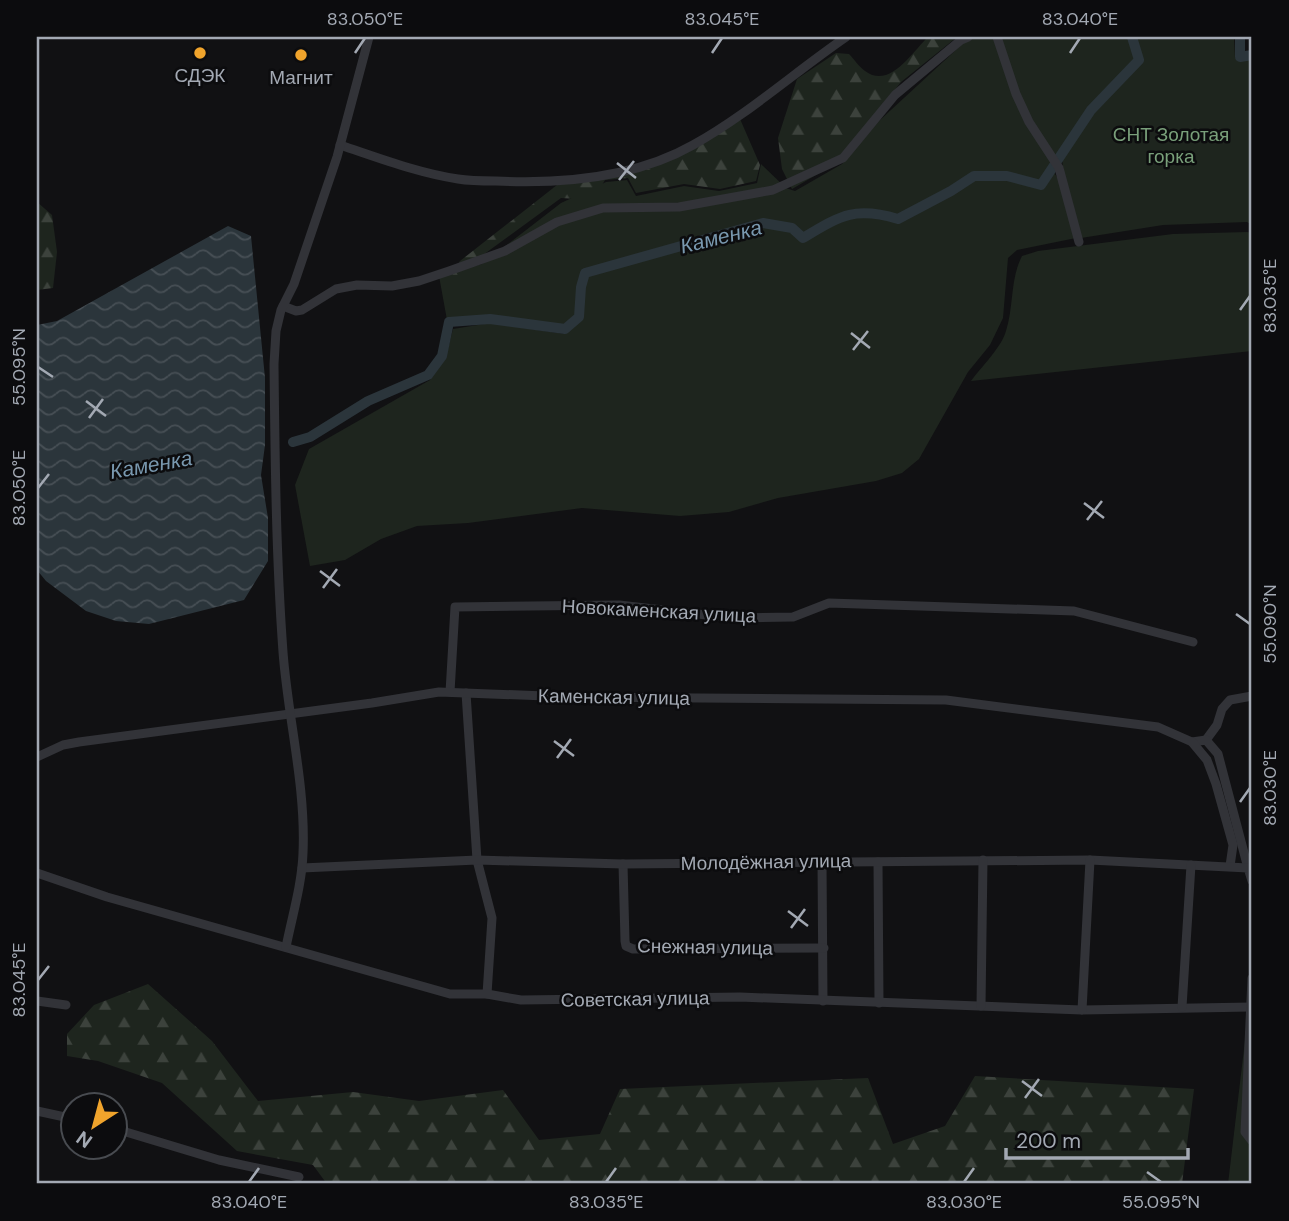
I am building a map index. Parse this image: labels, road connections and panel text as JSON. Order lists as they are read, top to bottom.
{
  "streets": {
    "street": [
      "Новокаменская улица",
      "Каменская улица",
      "Молодёжная улица",
      "Снежная улица",
      "Советская улица"
    ]
  },
  "crossings": [
    ["Новокаменская улица", "Каменская улица"],
    ["Молодёжная улица", "Снежная улица"]
  ],
  "water": ["Каменка"],
  "parks": ["СНТ Золотая горка"],
  "places": ["СДЭК", "Магнит"],
  "scale_bar": "200 m",
  "north": "bottom left",
  "coordinates": [
    "83.050°E",
    "83.045°E",
    "83.040°E",
    "83.035°E",
    "55.095°N",
    "55.090°N",
    "83.030°E"
  ]
}
